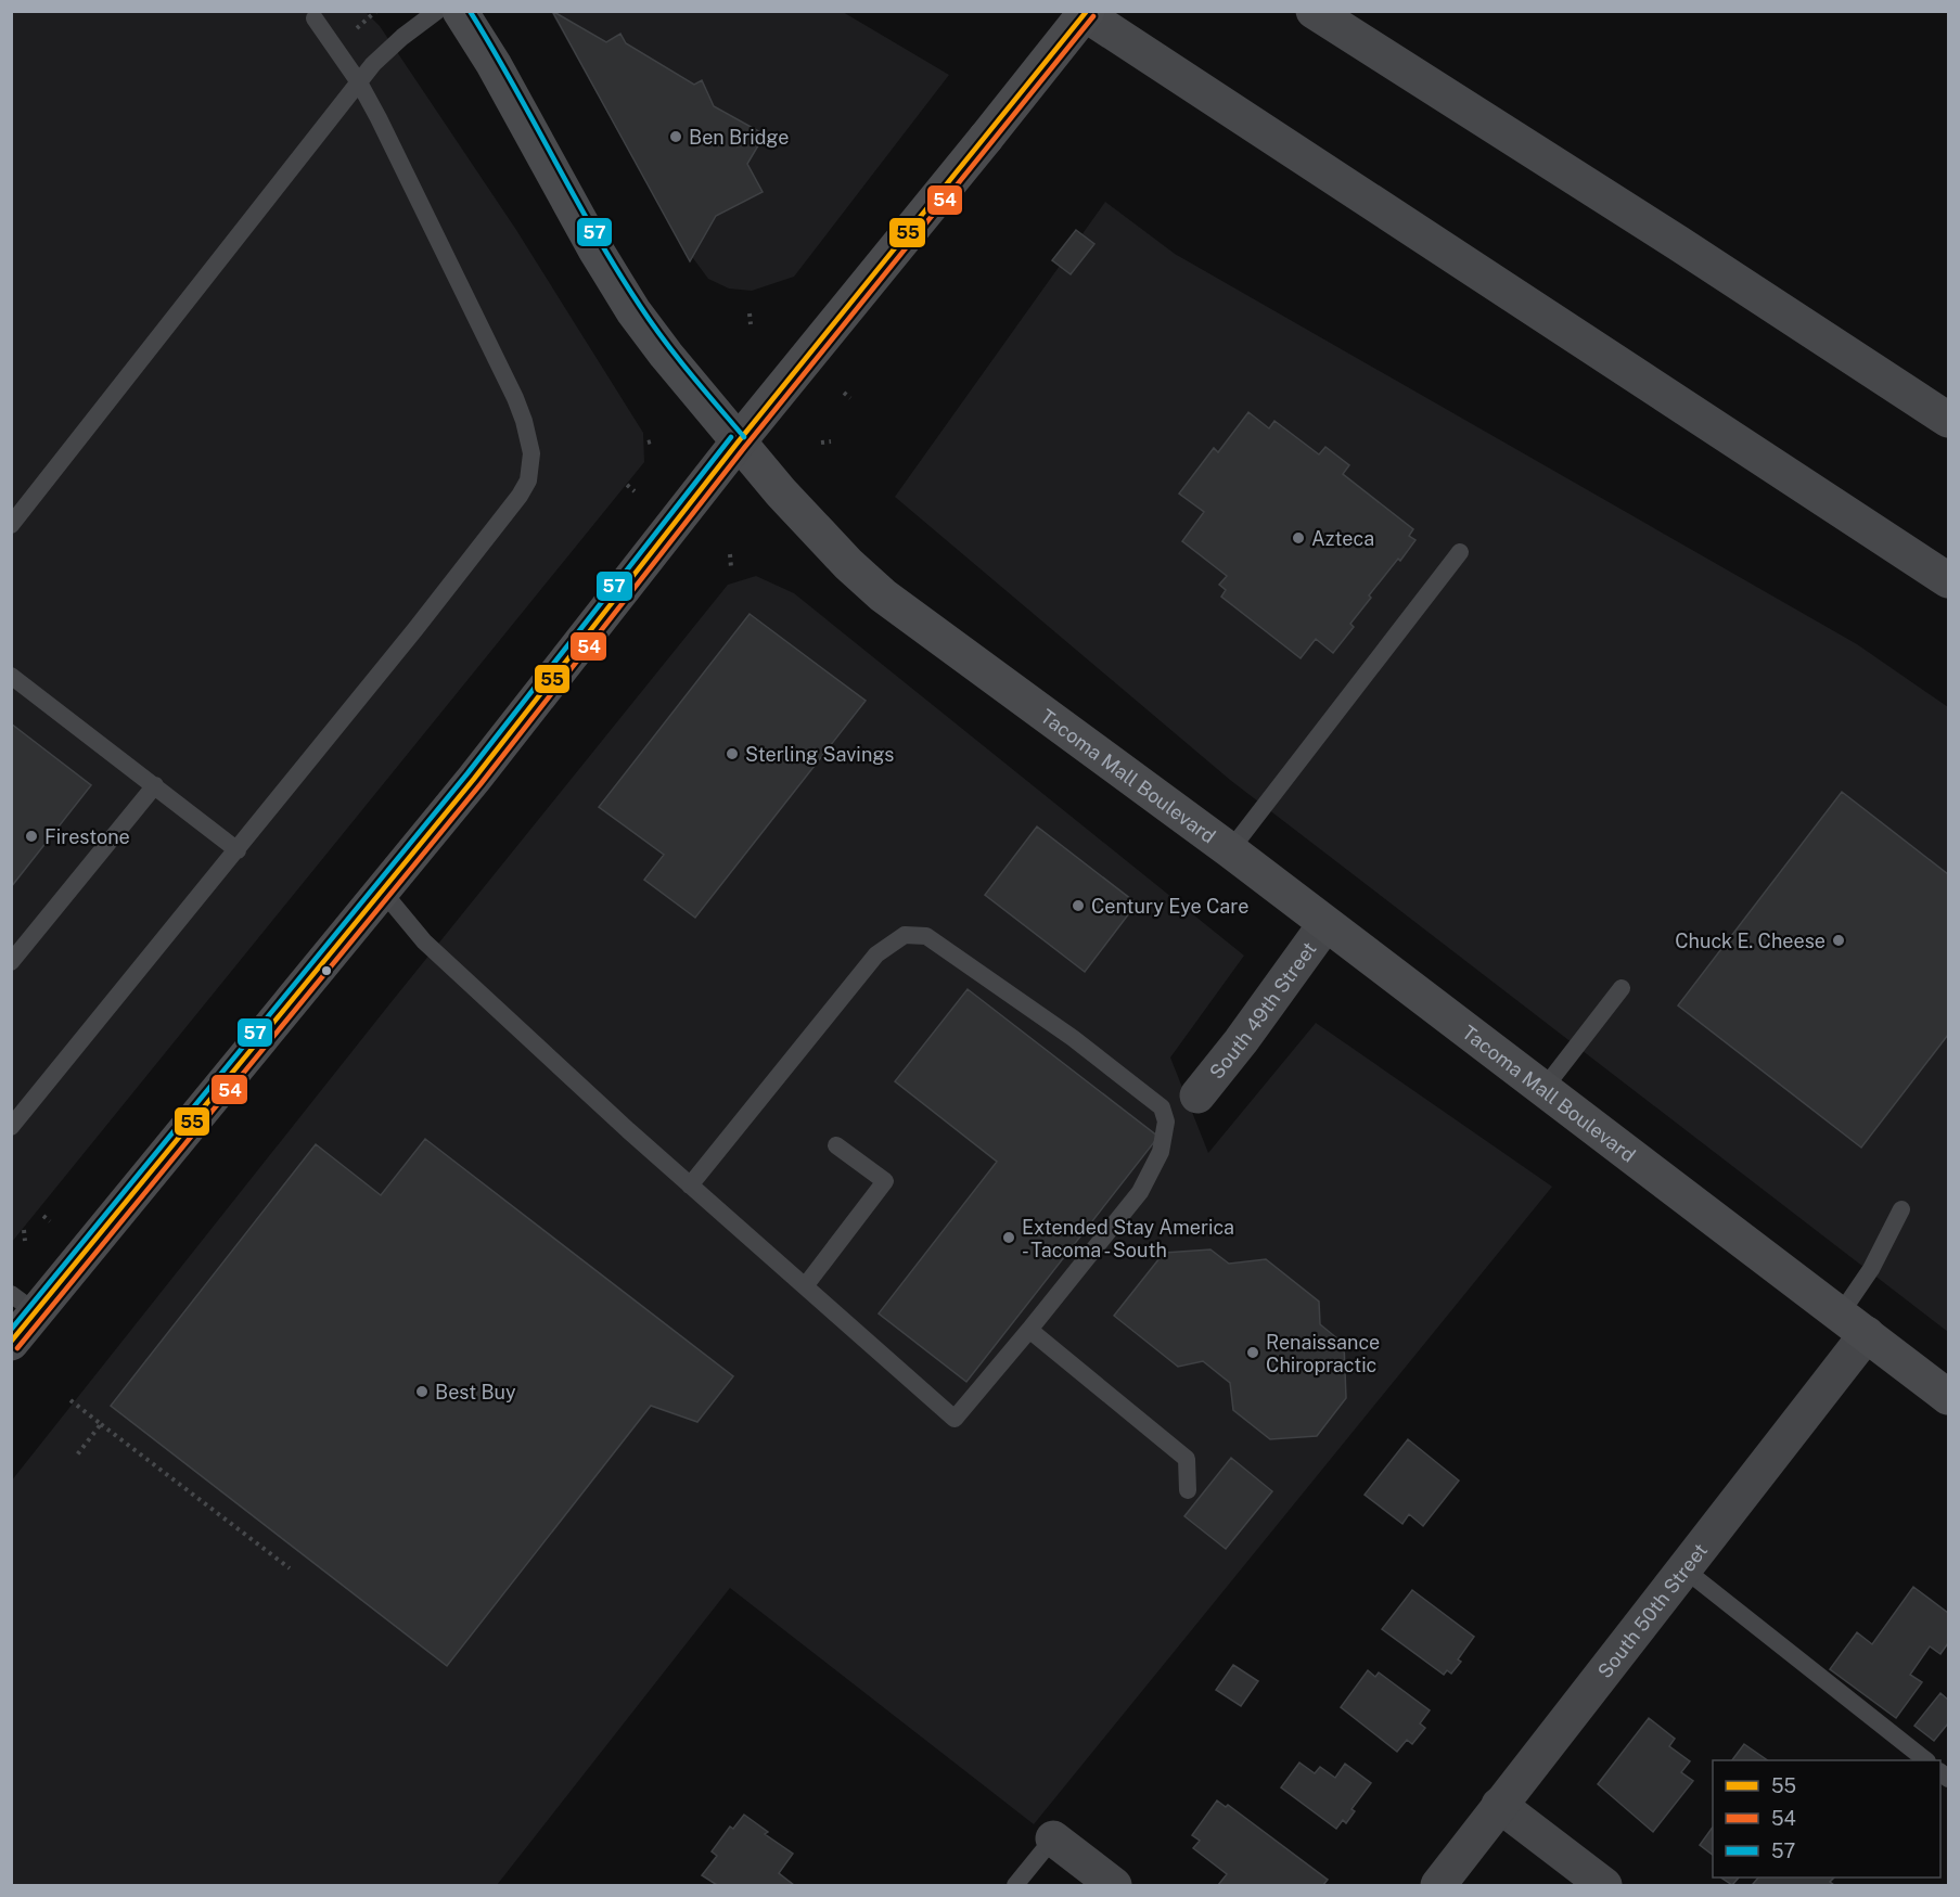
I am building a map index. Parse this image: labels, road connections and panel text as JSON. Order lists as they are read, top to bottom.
{
  "streets": {
    "main road": ["Tacoma Mall Boulevard"],
    "street": ["South 49th Street", "South 50th Street"]
  },
  "crossings": [
    ["Tacoma Mall Boulevard", "South 49th Street"],
    ["Tacoma Mall Boulevard", "South 50th Street"]
  ],
  "places": [
    "Ben Bridge",
    "Azteca",
    "Sterling Savings",
    "Firestone",
    "Century Eye Care",
    "Chuck E. Cheese",
    "Extended Stay America - Tacoma - South",
    "Renaissance Chiropractic",
    "Best Buy"
  ],
  "lines": ["transit line 55", "transit line 57", "transit line 54"],
  "legend": ["55", "54", "57"]
}
